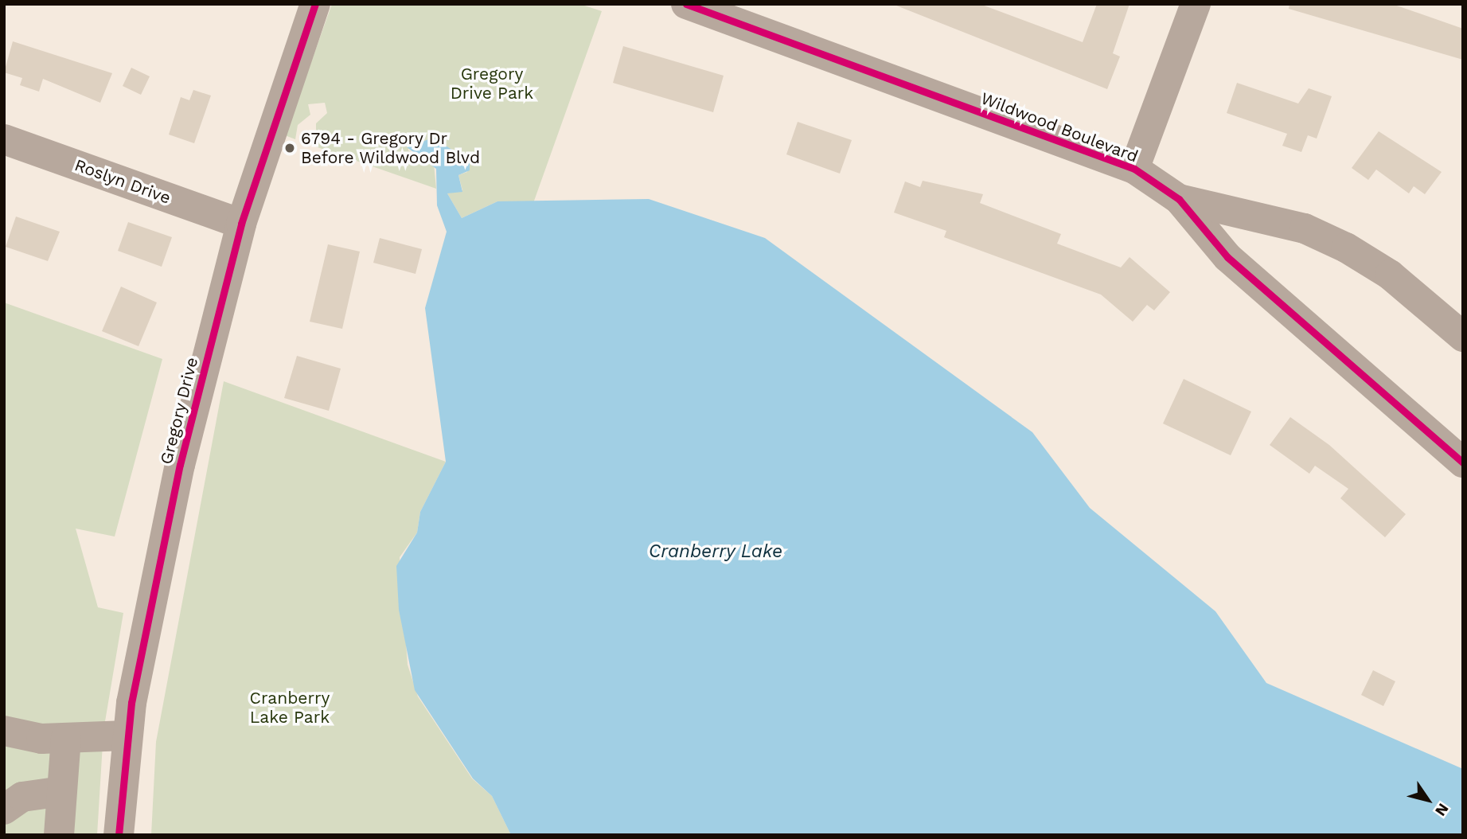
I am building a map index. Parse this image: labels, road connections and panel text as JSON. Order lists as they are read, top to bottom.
{
  "streets": {
    "street": ["Wildwood Boulevard", "Roslyn Drive", "Gregory Drive"]
  },
  "crossings": [
    ["Roslyn Drive", "Gregory Drive"]
  ],
  "water": ["Cranberry Lake"],
  "parks": ["Gregory Drive Park", "Cranberry Lake Park"],
  "places": ["6794 - Gregory Dr Before Wildwood Blvd"],
  "north": "bottom right"
}
